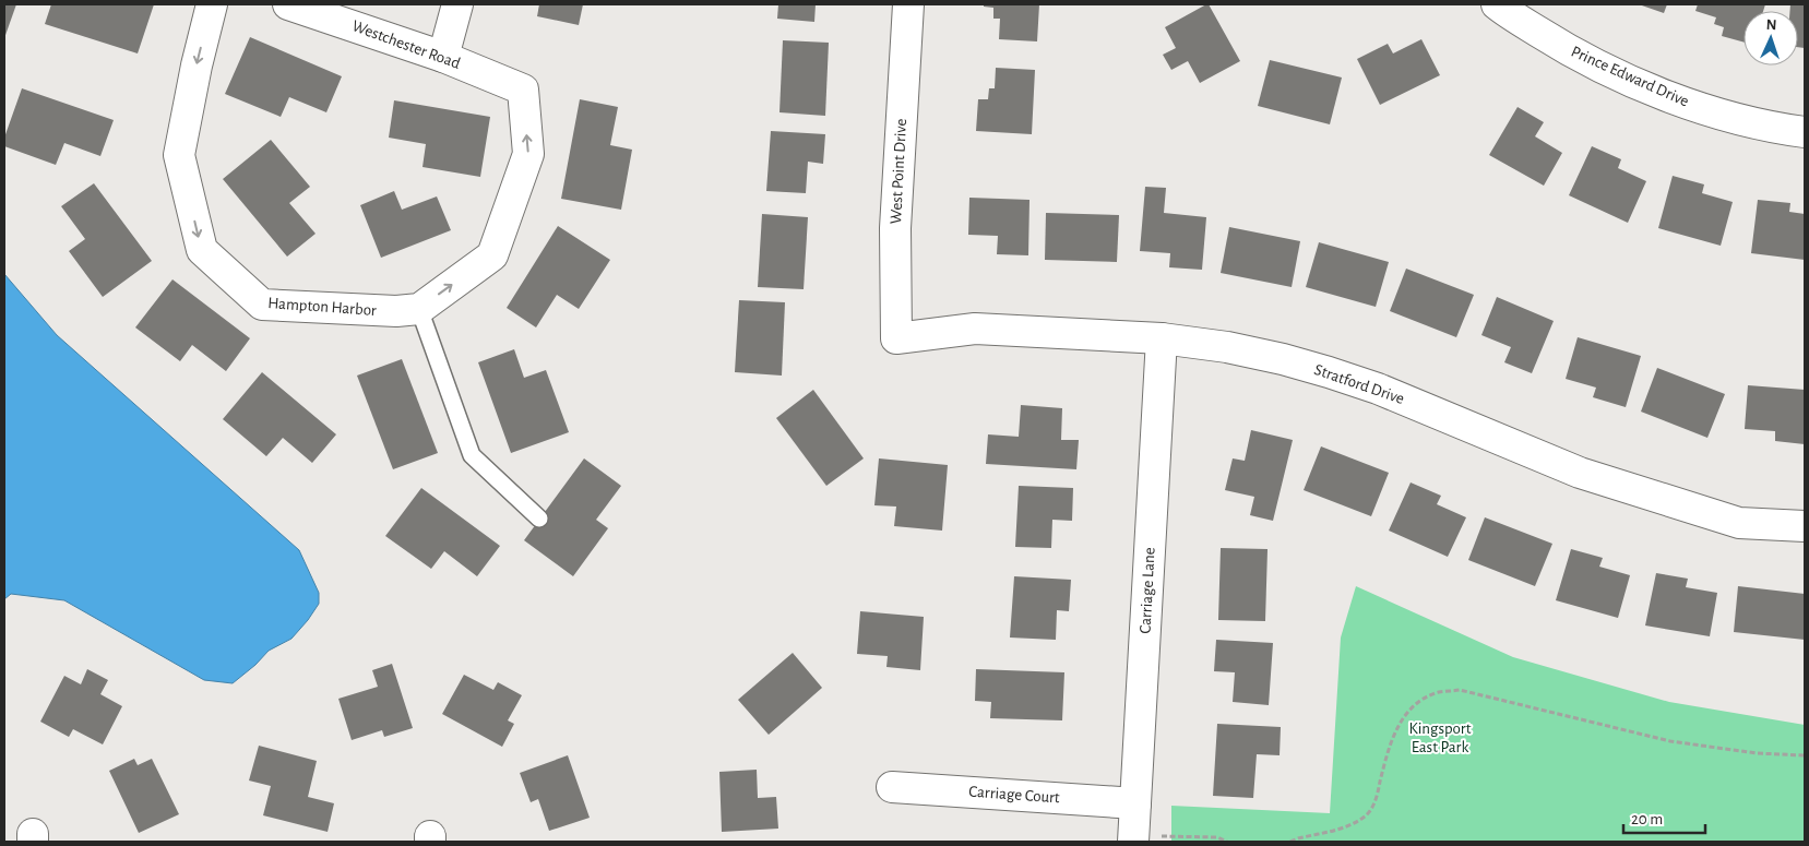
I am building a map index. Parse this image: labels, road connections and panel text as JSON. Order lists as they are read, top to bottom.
{
  "streets": {
    "street": [
      "Westchester Road",
      "Prince Edward Drive",
      "West Point Drive",
      "Hampton Harbor",
      "Stratford Drive",
      "Carriage Lane",
      "Carriage Court"
    ]
  },
  "crossings": [
    ["Westchester Road", "Hampton Harbor"],
    ["West Point Drive", "Stratford Drive"],
    ["Stratford Drive", "Carriage Lane"],
    ["Carriage Lane", "Carriage Court"]
  ],
  "parks": ["Kingsport East Park"],
  "scale_bar": "20 m",
  "north": "top"
}
